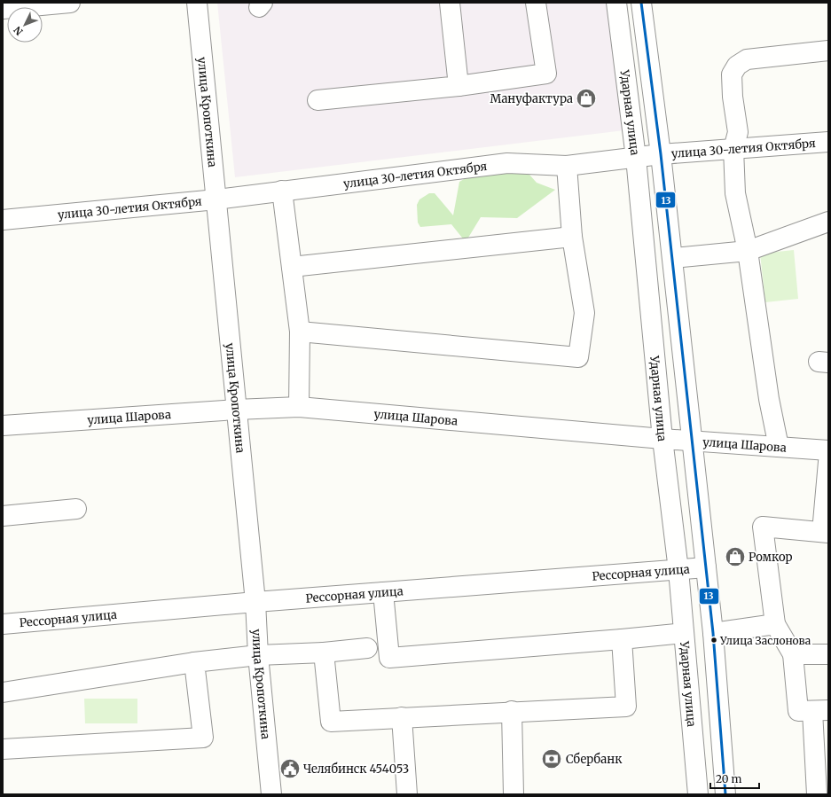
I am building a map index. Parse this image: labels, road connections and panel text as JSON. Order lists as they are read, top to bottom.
{
  "streets": {
    "street": [
      "улица Кропоткина",
      "Ударная улица",
      "улица 30-летия Октября",
      "улица Шарова",
      "Рессорная улица"
    ]
  },
  "crossings": [
    ["улица Кропоткина", "улица 30-летия Октября"],
    ["улица Кропоткина", "улица Шарова"],
    ["улица Кропоткина", "Рессорная улица"],
    ["Ударная улица", "улица 30-летия Октября"],
    ["Ударная улица", "улица Шарова"],
    ["Ударная улица", "Рессорная улица"]
  ],
  "places": {
    "shop": ["Мануфактура", "Ромкор"],
    "other": ["Улица Заслонова"],
    "bank": ["Сбербанк"],
    "public building": ["Челябинск 454053"]
  },
  "lines": ["transit line 13"],
  "scale_bar": "20 m",
  "north": "bottom left"
}
